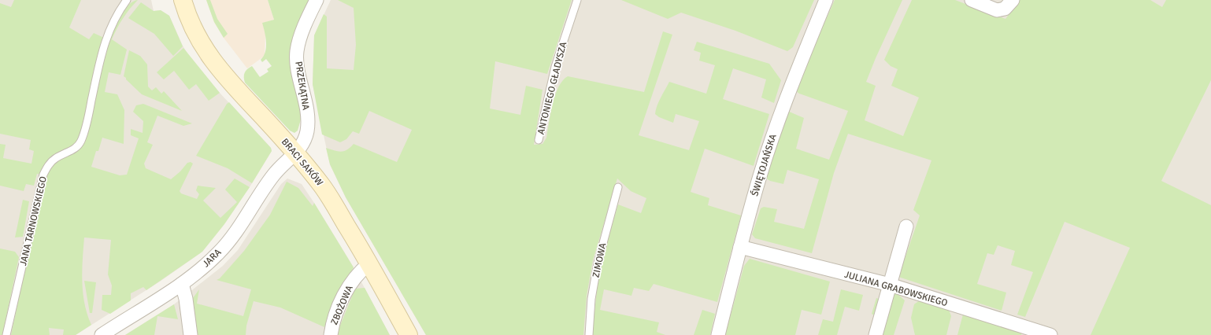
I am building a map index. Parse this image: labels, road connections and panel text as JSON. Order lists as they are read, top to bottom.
{
  "streets": {
    "street": [
      "PRZEKĄTNA",
      "BRACI SAKÓW",
      "ŚWIĘTOJAŃSKA",
      "JARA",
      "JULIANA GRABOWSKIEGO",
      "ZBOŻOWA"
    ],
    "lane": ["ANTONIEGO GŁADYSZA", "JANA TARNOWSKIEGO", "ZIMOWA"]
  },
  "crossings": [
    ["PRZEKĄTNA", "BRACI SAKÓW"],
    ["PRZEKĄTNA", "JARA"],
    ["BRACI SAKÓW", "JARA"],
    ["BRACI SAKÓW", "ZBOŻOWA"],
    ["ŚWIĘTOJAŃSKA", "JULIANA GRABOWSKIEGO"]
  ]
}
